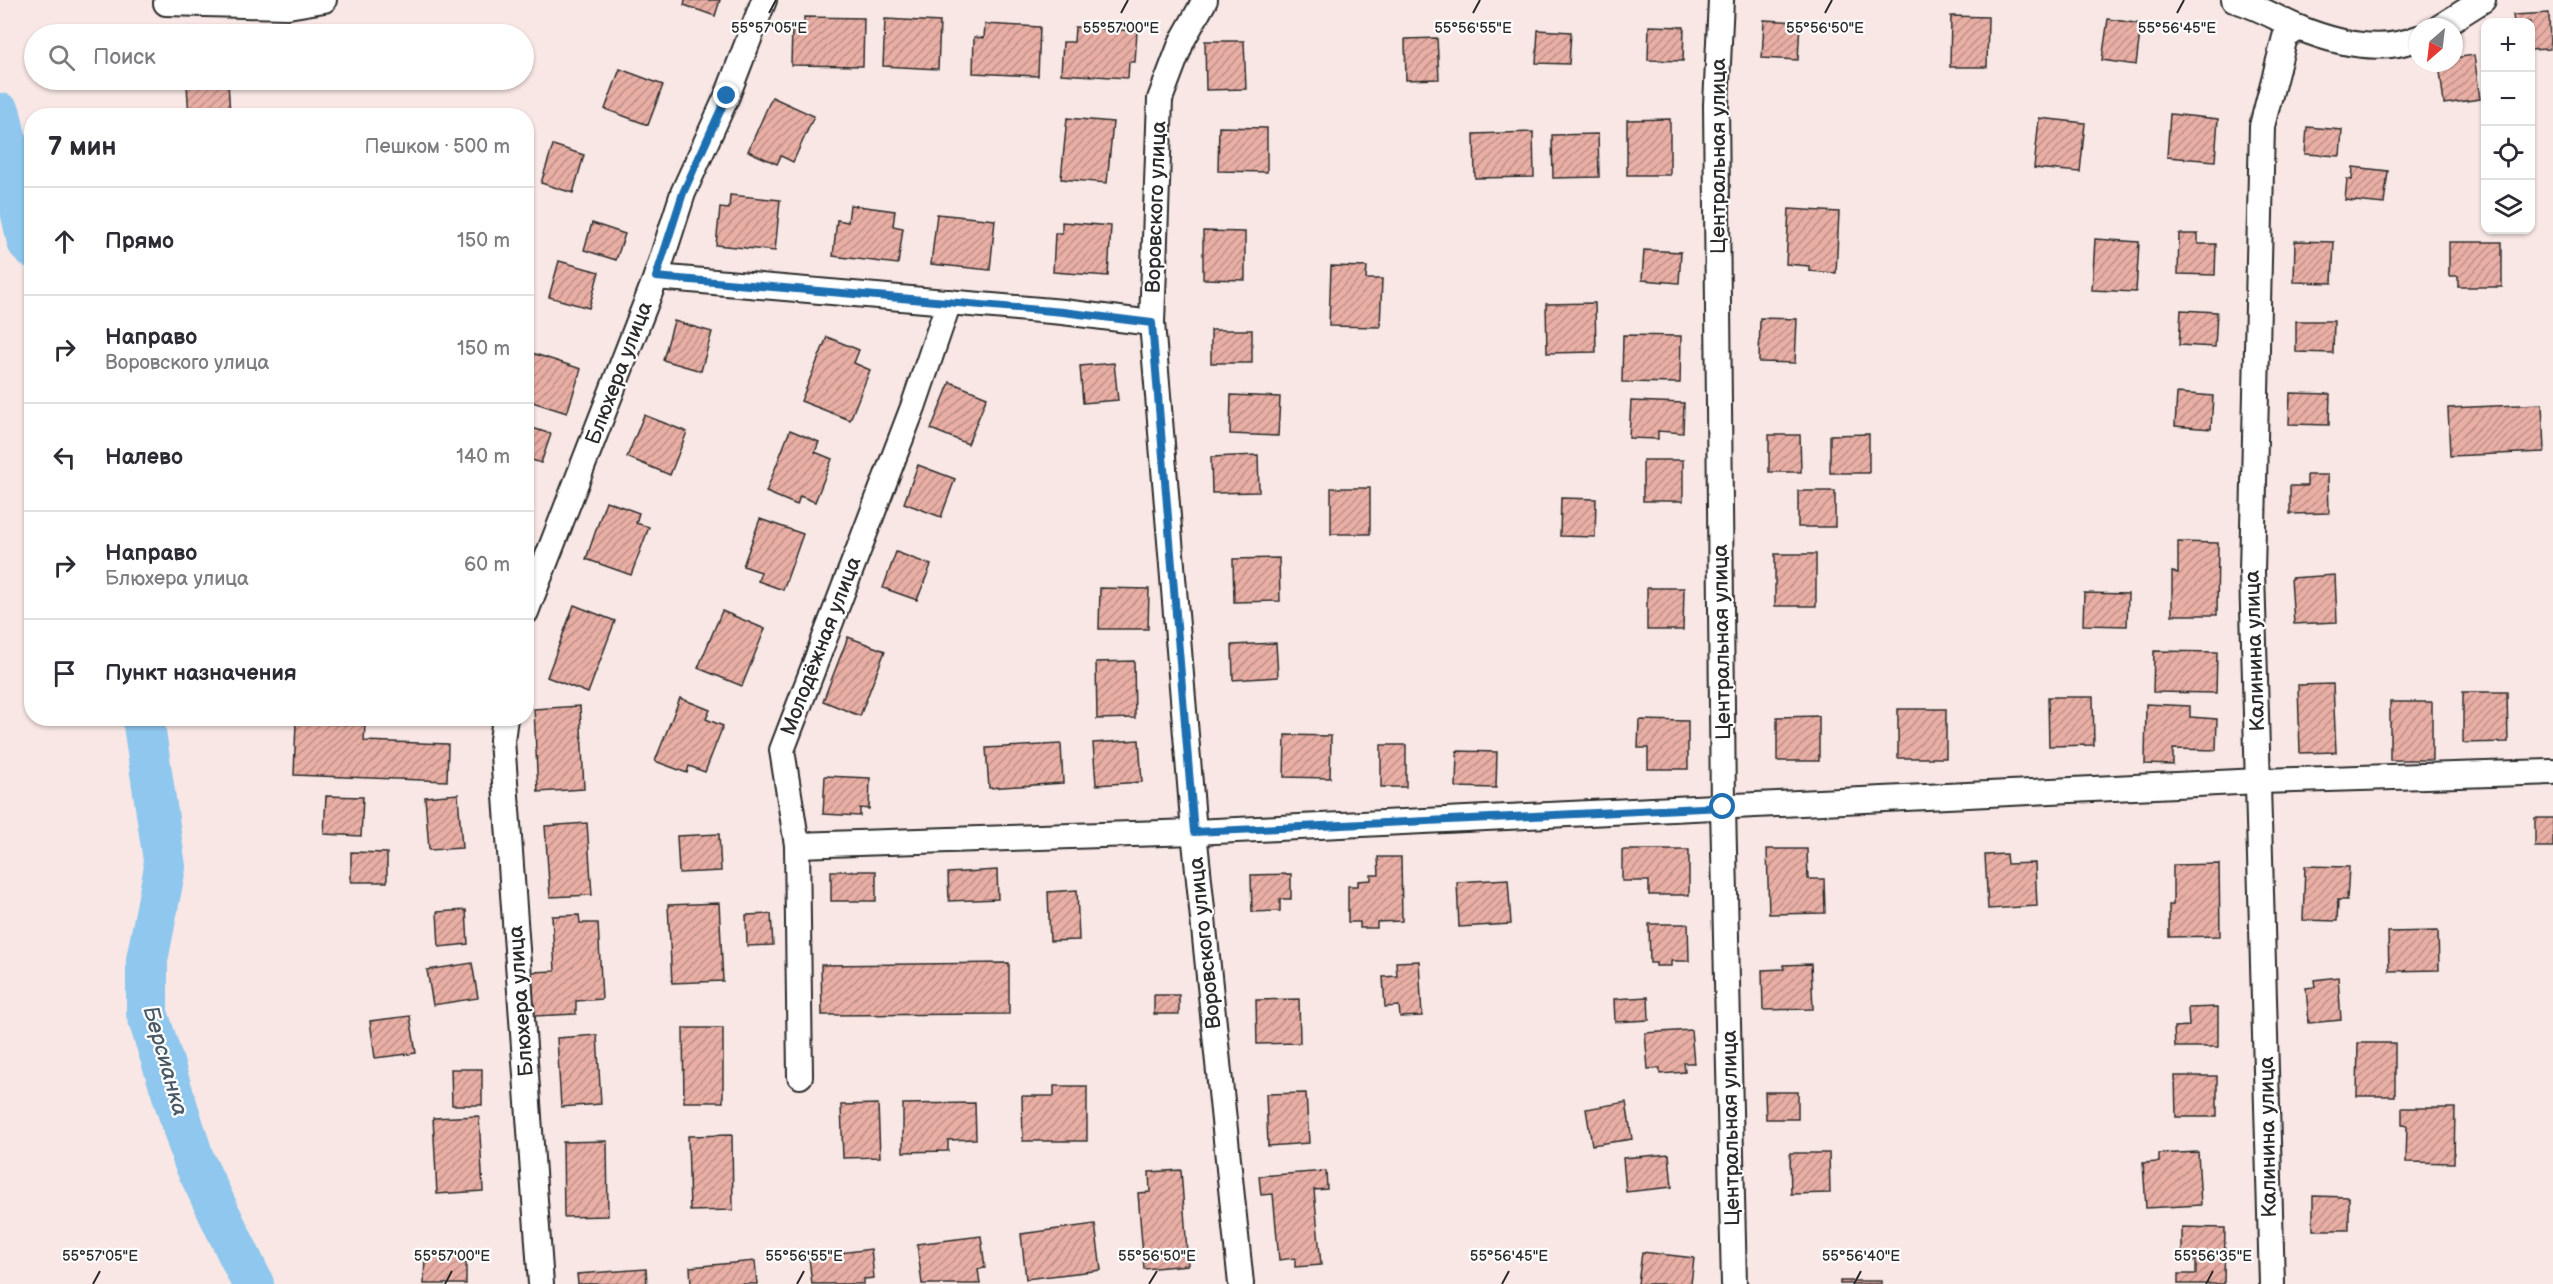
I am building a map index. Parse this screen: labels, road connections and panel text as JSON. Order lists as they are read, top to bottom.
{
  "streets": {
    "street": [
      "Центральная улица",
      "Воровского улица",
      "Блюхера улица",
      "Молодёжная улица",
      "Калинина улица"
    ]
  },
  "water": ["Берсианка"],
  "north": "bottom left",
  "page": {
    "map_buttons": ["+", "−"],
    "search": "Поиск",
    "heading": ["7 мин", "Пешком · 500 m"],
    "list": [
      ["Прямо", "150 m"],
      ["Направо", "Воровского улица", "150 m"],
      ["Налево", "140 m"],
      ["Направо", "Блюхера улица", "60 m"],
      "Пункт назначения"
    ]
  },
  "coordinates": [
    "55°57'05\"E",
    "55°57'00\"E",
    "55°56'55\"E",
    "55°56'50\"E",
    "55°56'45\"E",
    "55°56'40\"E",
    "55°56'35\"E"
  ]
}
